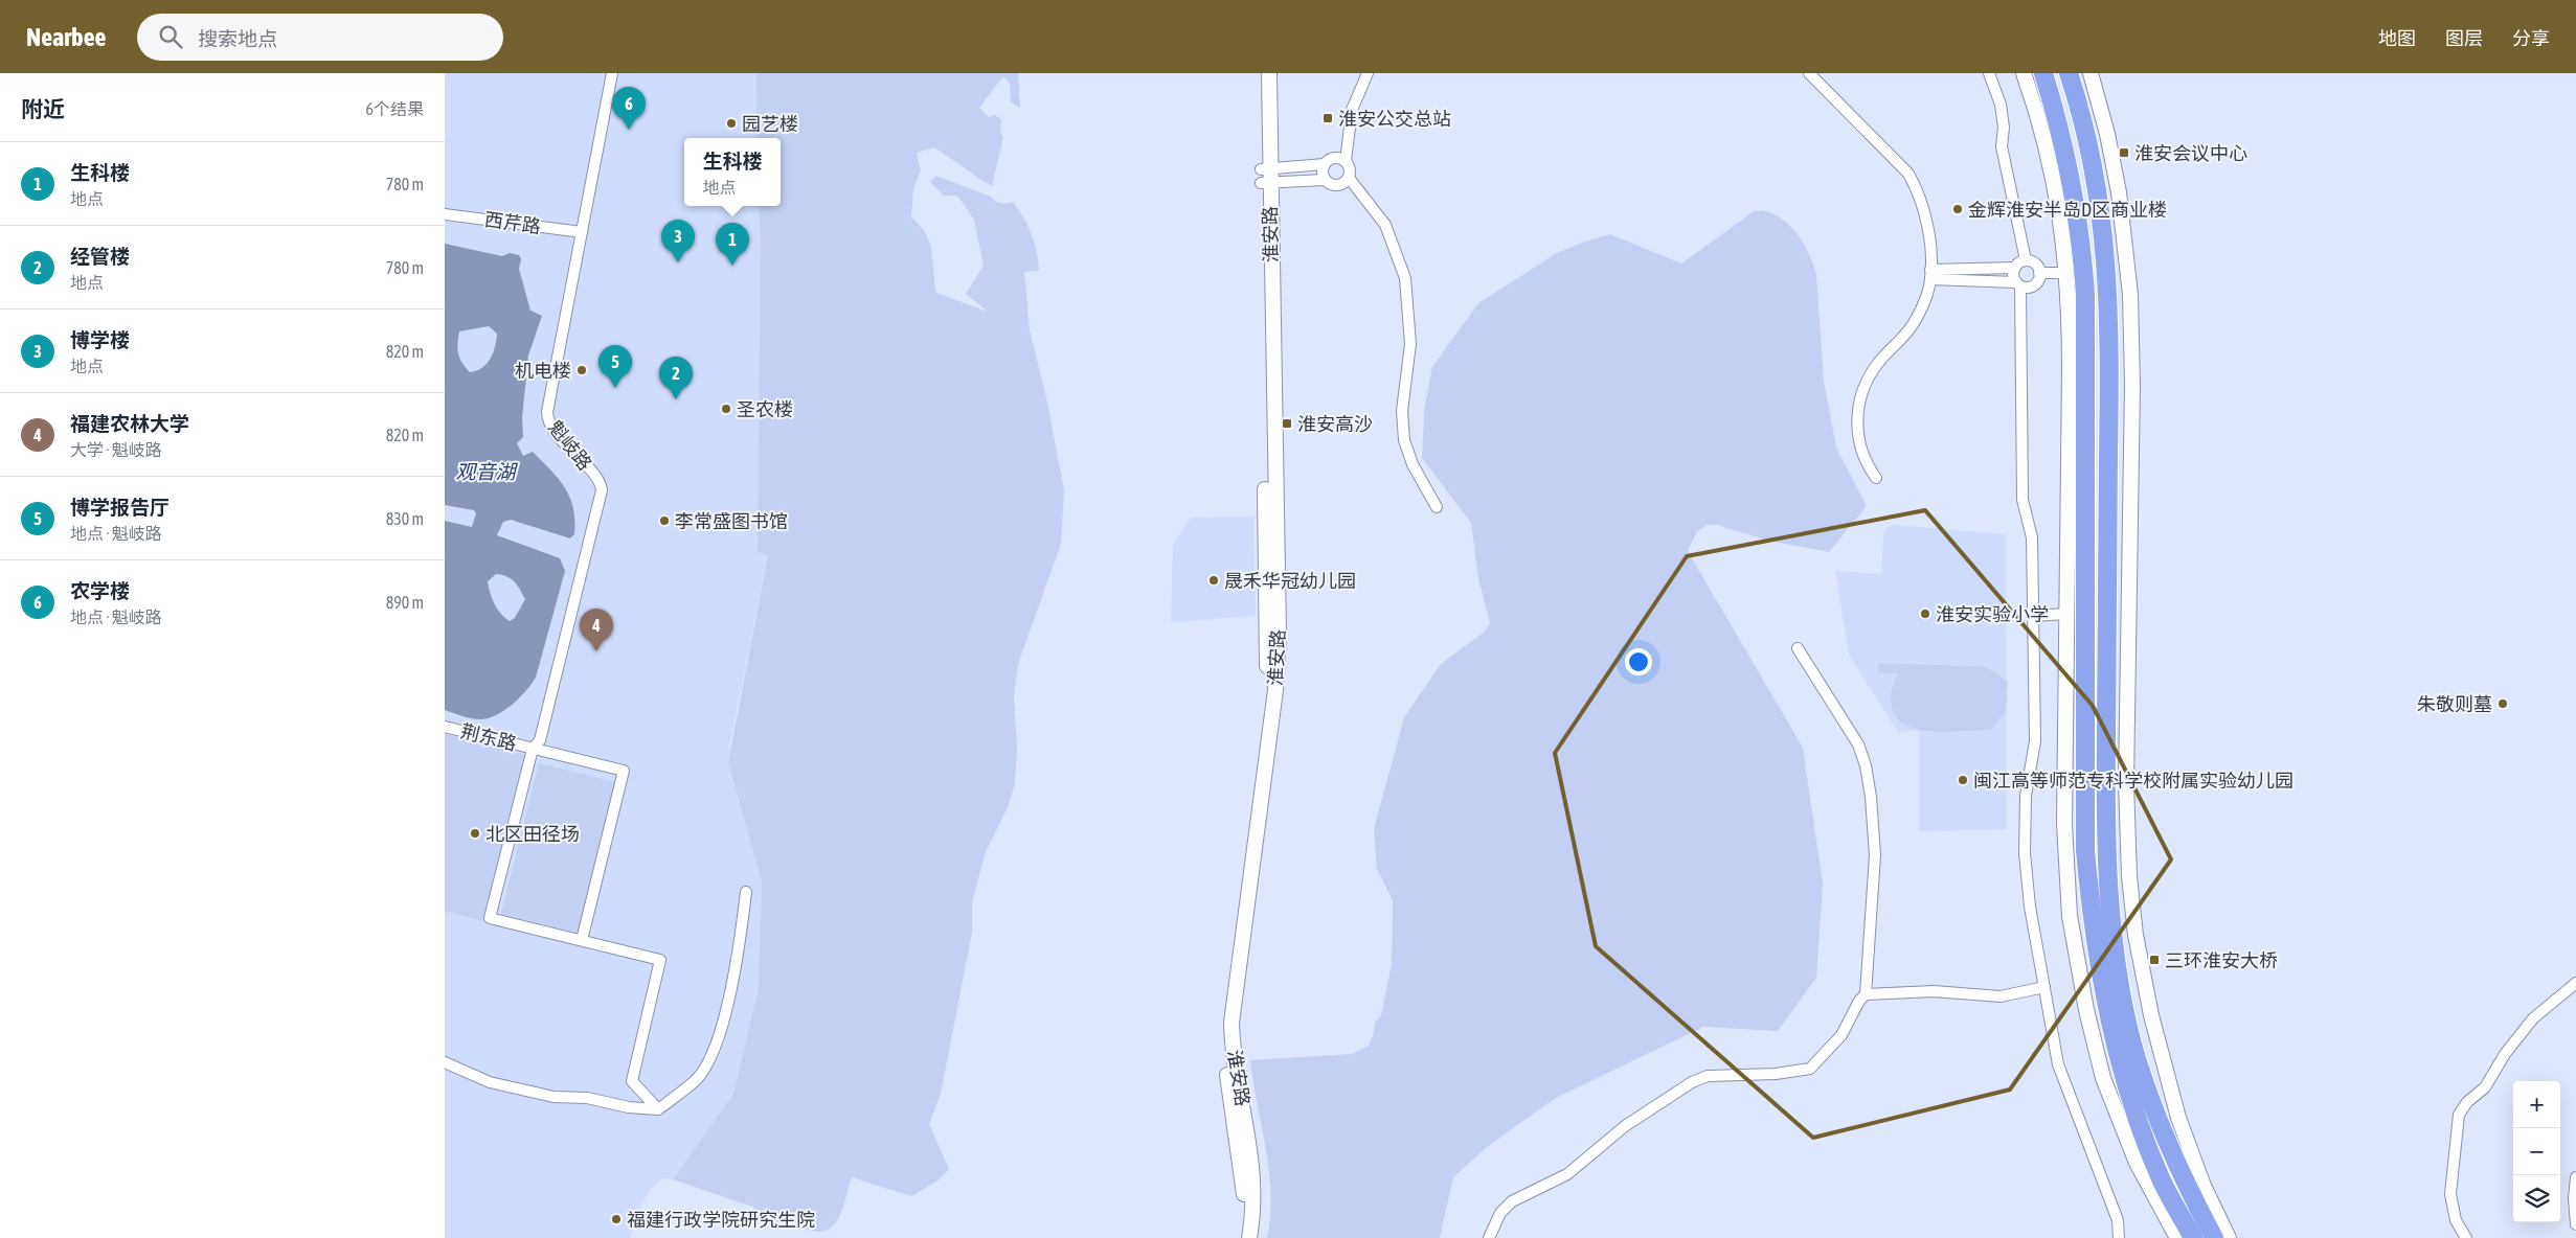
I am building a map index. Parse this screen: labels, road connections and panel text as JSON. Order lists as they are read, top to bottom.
{
  "streets": {
    "main road": ["淮安路"],
    "street": ["西芹路", "魁岐路", "荆东路"]
  },
  "crossings": [
    ["西芹路", "魁岐路"],
    ["魁岐路", "荆东路"]
  ],
  "water": ["观音湖"],
  "places": {
    "transit": [
      "淮安公交总站",
      "淮安会议中心",
      "淮安高沙",
      "三环淮安大桥"
    ],
    "other": [
      "园艺楼",
      "金辉淮安半岛D区商业楼",
      "机电楼",
      "圣农楼",
      "李常盛图书馆",
      "晟禾华冠幼儿园",
      "淮安实验小学",
      "朱敬则墓",
      "闽江高等师范专科学校附属实验幼儿园",
      "北区田径场",
      "福建行政学院研究生院"
    ]
  },
  "page": {
    "header": "Nearbee",
    "search": "搜索地点",
    "nav": ["地图", "图层", "分享"],
    "heading": ["附近", "6个结果"],
    "pins": [
      "6",
      "3",
      "1",
      "5",
      "2",
      "4"
    ],
    "popup": ["生科楼", "地点"],
    "list": [
      {
        "mark": "1",
        "name": "生科楼",
        "note": "地点",
        "value": "780 m"
      },
      {
        "mark": "2",
        "name": "经管楼",
        "note": "地点",
        "value": "780 m"
      },
      {
        "mark": "3",
        "name": "博学楼",
        "note": "地点",
        "value": "820 m"
      },
      {
        "mark": "4",
        "name": "福建农林大学",
        "note": "大学 · 魁岐路",
        "value": "820 m"
      },
      {
        "mark": "5",
        "name": "博学报告厅",
        "note": "地点 · 魁岐路",
        "value": "830 m"
      },
      {
        "mark": "6",
        "name": "农学楼",
        "note": "地点 · 魁岐路",
        "value": "890 m"
      }
    ],
    "map_buttons": ["+", "−"]
  }
}
